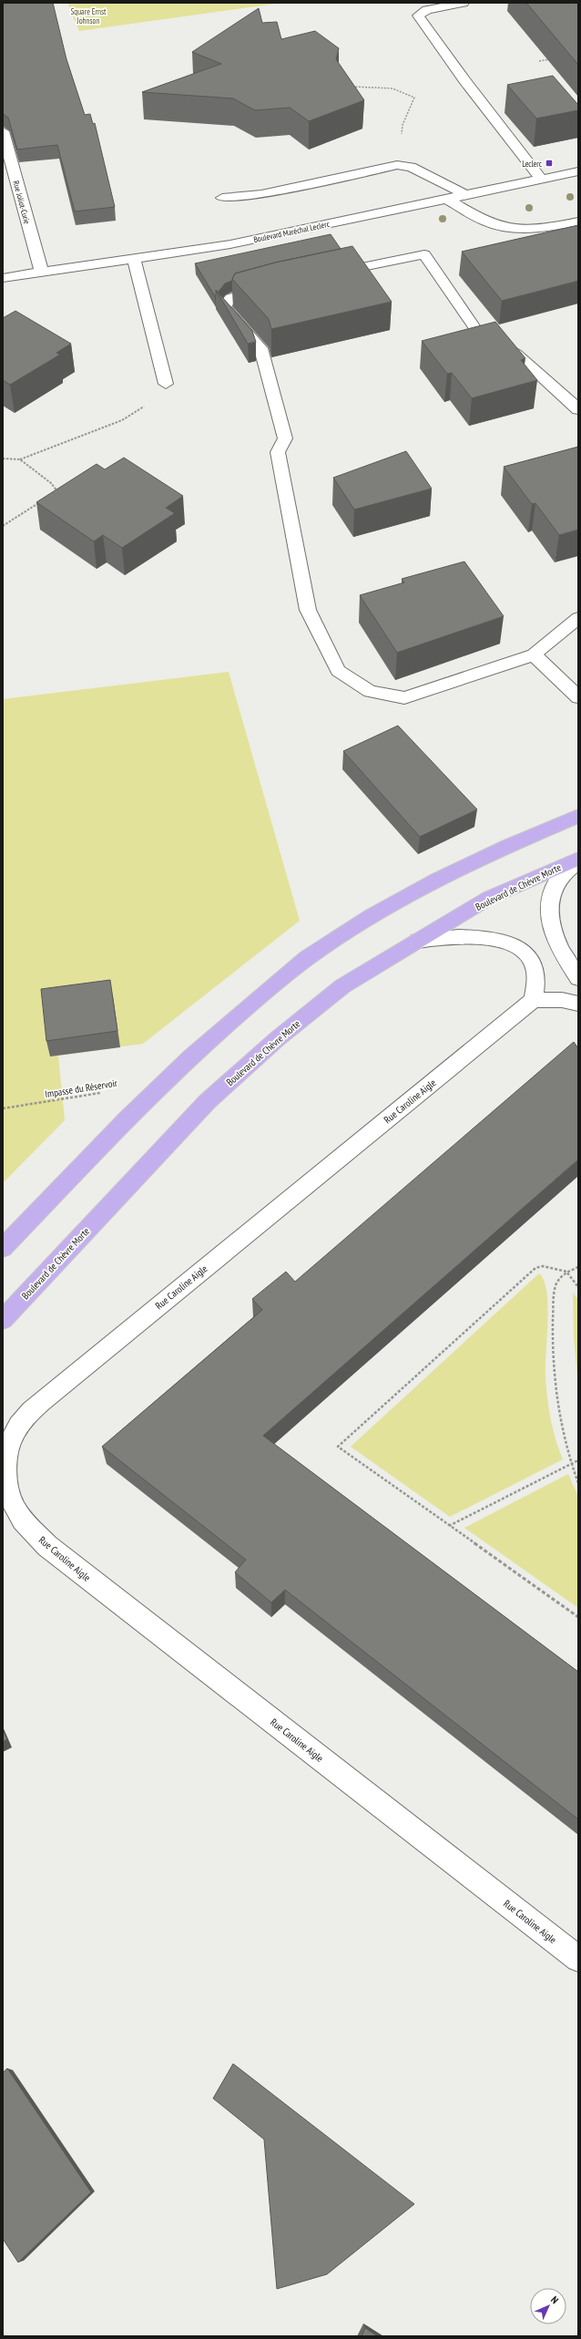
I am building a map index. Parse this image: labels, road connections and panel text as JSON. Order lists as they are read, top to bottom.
{
  "streets": {
    "main road": ["Boulevard de Chèvre Morte"],
    "street": ["Rue Joliot-Curie", "Boulevard Maréchal Leclerc", "Rue Caroline Aigle"],
    "path": ["Impasse du Réservoir"]
  },
  "crossings": [
    ["Rue Joliot-Curie", "Boulevard Maréchal Leclerc"]
  ],
  "parks": ["Square Ernst Johnson"],
  "places": {
    "transit": ["Leclerc"]
  },
  "north": "top right"
}
